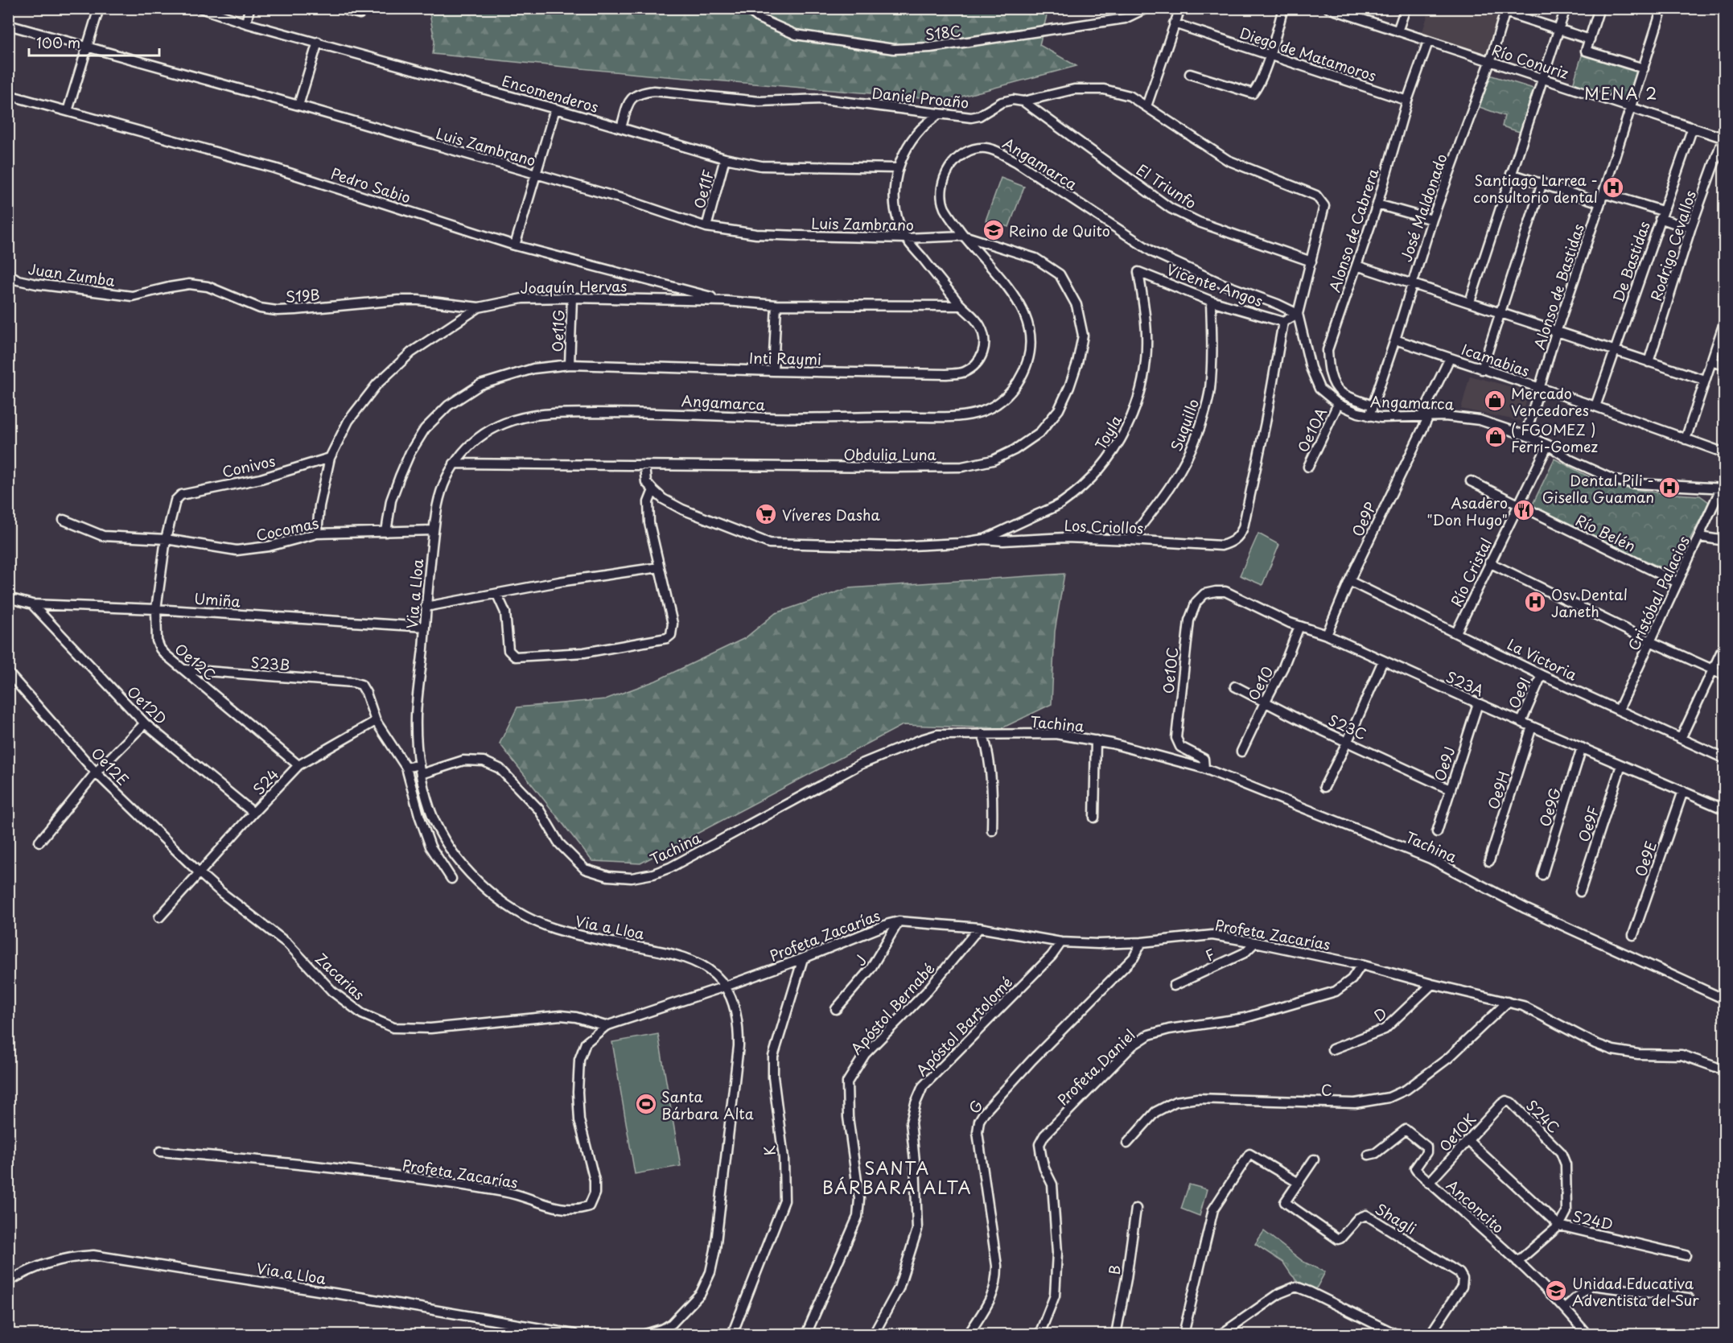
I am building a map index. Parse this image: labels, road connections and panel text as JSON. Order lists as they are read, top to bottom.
{
  "streets": {
    "street": [
      "S18C",
      "Diego de Matamoros",
      "Río Conuriz",
      "Encomenderos",
      "Daniel Proaño",
      "Luis Zambrano",
      "Angamarca",
      "Pedro Sabio",
      "El Triunfo",
      "Oe11F",
      "José Maldonado",
      "Alonso de Cabrera",
      "Rodrigo Cevallos",
      "De Bastidas",
      "Juan Zumba",
      "Vicente Angos",
      "Joaquín Hervas",
      "Alonso de Bastidas",
      "S19B",
      "Oe11G",
      "Inti Raymi",
      "Icamabias",
      "Suquillo",
      "Oe10A",
      "Toyla",
      "Obdulia Luna",
      "Conivos",
      "Oe9P",
      "Los Criollos",
      "Cocomas",
      "Río Belén",
      "Río Cristal",
      "Cristóbal Palacios",
      "Via a Lloa",
      "Umiña",
      "La Victoria",
      "Oe12C",
      "S23B",
      "Oe10C",
      "Oe10",
      "S23A",
      "Oe9I",
      "Oe12D",
      "Tachina",
      "S23C",
      "Oe9J",
      "Oe12E",
      "S24",
      "Oe9H",
      "Oe9G",
      "Oe9F",
      "Oe9E",
      "Profeta Zacarías",
      "F",
      "J",
      "Zacarias",
      "Apóstol Bernabé",
      "D",
      "Apóstol Bartolomé",
      "Profeta Daniel",
      "C",
      "G",
      "S24C",
      "Oe10K",
      "K",
      "Anconcito",
      "Shagli",
      "S24D",
      "B"
    ]
  },
  "crossings": [
    ["Diego de Matamoros", "Alonso de Cabrera"],
    ["Río Conuriz", "José Maldonado"],
    ["Río Conuriz", "Alonso de Cabrera"],
    ["Río Conuriz", "Rodrigo Cevallos"],
    ["Río Conuriz", "De Bastidas"],
    ["Río Conuriz", "Alonso de Bastidas"],
    ["Encomenderos", "Daniel Proaño"],
    ["Encomenderos", "Oe11F"],
    ["Encomenderos", "Inti Raymi"],
    ["Daniel Proaño", "El Triunfo"],
    ["Daniel Proaño", "Inti Raymi"],
    ["Luis Zambrano", "Angamarca"],
    ["Luis Zambrano", "Oe11F"],
    ["Luis Zambrano", "Inti Raymi"],
    ["Luis Zambrano", "Obdulia Luna"],
    ["Angamarca", "José Maldonado"],
    ["Angamarca", "Alonso de Bastidas"],
    ["Angamarca", "Oe10A"],
    ["Angamarca", "Obdulia Luna"],
    ["Angamarca", "Oe9P"],
    ["Angamarca", "Cocomas"],
    ["Angamarca", "Río Cristal"],
    ["Angamarca", "Cristóbal Palacios"],
    ["Angamarca", "Via a Lloa"],
    ["Pedro Sabio", "Joaquín Hervas"],
    ["José Maldonado", "Alonso de Cabrera"],
    ["José Maldonado", "Icamabias"],
    ["De Bastidas", "Icamabias"],
    ["Juan Zumba", "S19B"],
    ["Vicente Angos", "Suquillo"],
    ["Vicente Angos", "Toyla"],
    ["Vicente Angos", "Los Criollos"],
    ["Joaquín Hervas", "S19B"],
    ["Joaquín Hervas", "Oe11G"],
    ["Joaquín Hervas", "Inti Raymi"],
    ["Joaquín Hervas", "Conivos"],
    ["Joaquín Hervas", "Cocomas"],
    ["Alonso de Bastidas", "Icamabias"],
    ["Oe11G", "Inti Raymi"],
    ["Inti Raymi", "Cocomas"],
    ["Icamabias", "Oe9P"],
    ["Suquillo", "Los Criollos"],
    ["Toyla", "Los Criollos"],
    ["Conivos", "Oe12C"],
    ["Oe9P", "La Victoria"],
    ["Oe9P", "S23A"],
    ["Cocomas", "Via a Lloa"],
    ["Cocomas", "Oe12C"],
    ["Río Belén", "Río Cristal"],
    ["Río Belén", "Cristóbal Palacios"],
    ["Río Cristal", "La Victoria"],
    ["Cristóbal Palacios", "La Victoria"],
    ["Via a Lloa", "Umiña"],
    ["Via a Lloa", "Tachina"],
    ["Via a Lloa", "Profeta Zacarías"],
    ["Umiña", "Oe12C"],
    ["Umiña", "Oe12D"],
    ["La Victoria", "Oe9I"],
    ["Oe12C", "S23B"],
    ["Oe12C", "S24"],
    ["S23B", "S24"],
    ["Oe10C", "S23A"],
    ["Oe10C", "Tachina"],
    ["Oe10", "S23A"],
    ["Oe10", "S23C"],
    ["S23A", "Oe9I"],
    ["S23A", "Oe9J"],
    ["S23A", "Oe9H"],
    ["S23A", "Oe9G"],
    ["S23A", "Oe9F"],
    ["S23A", "Oe9E"],
    ["Oe12D", "S24"],
    ["S23C", "Oe9J"],
    ["Oe12E", "S24"],
    ["Oe12E", "Zacarias"],
    ["S24", "Zacarias"],
    ["Profeta Zacarías", "F"],
    ["Profeta Zacarías", "J"],
    ["Profeta Zacarías", "Zacarias"],
    ["Profeta Zacarías", "Apóstol Bernabé"],
    ["Profeta Zacarías", "D"],
    ["Profeta Zacarías", "Apóstol Bartolomé"],
    ["Profeta Zacarías", "Profeta Daniel"],
    ["Profeta Zacarías", "C"],
    ["Profeta Zacarías", "G"],
    ["Profeta Zacarías", "K"],
    ["S24C", "Oe10K"],
    ["S24C", "S24D"],
    ["Oe10K", "Anconcito"],
    ["Oe10K", "S24D"]
  ],
  "districts": ["MENA 2", "SANTA BÁRBARA ALTA"],
  "places": {
    "hospital": ["Santiago Larrea - consultorio dental", "Dental Pili - Gisella Guaman", "Osv Dental Janeth"],
    "school or university": ["Reino de Quito", "Unidad Educativa Adventista del Sur"],
    "shop": ["Mercado Vencedores", "( FGOMEZ ) Ferri-Gomez"],
    "restaurant": ["Asadero \"Don Hugo\""],
    "supermarket": ["Víveres Dasha"],
    "sports": ["Santa Bárbara Alta"]
  },
  "scale_bar": "100 m"
}
